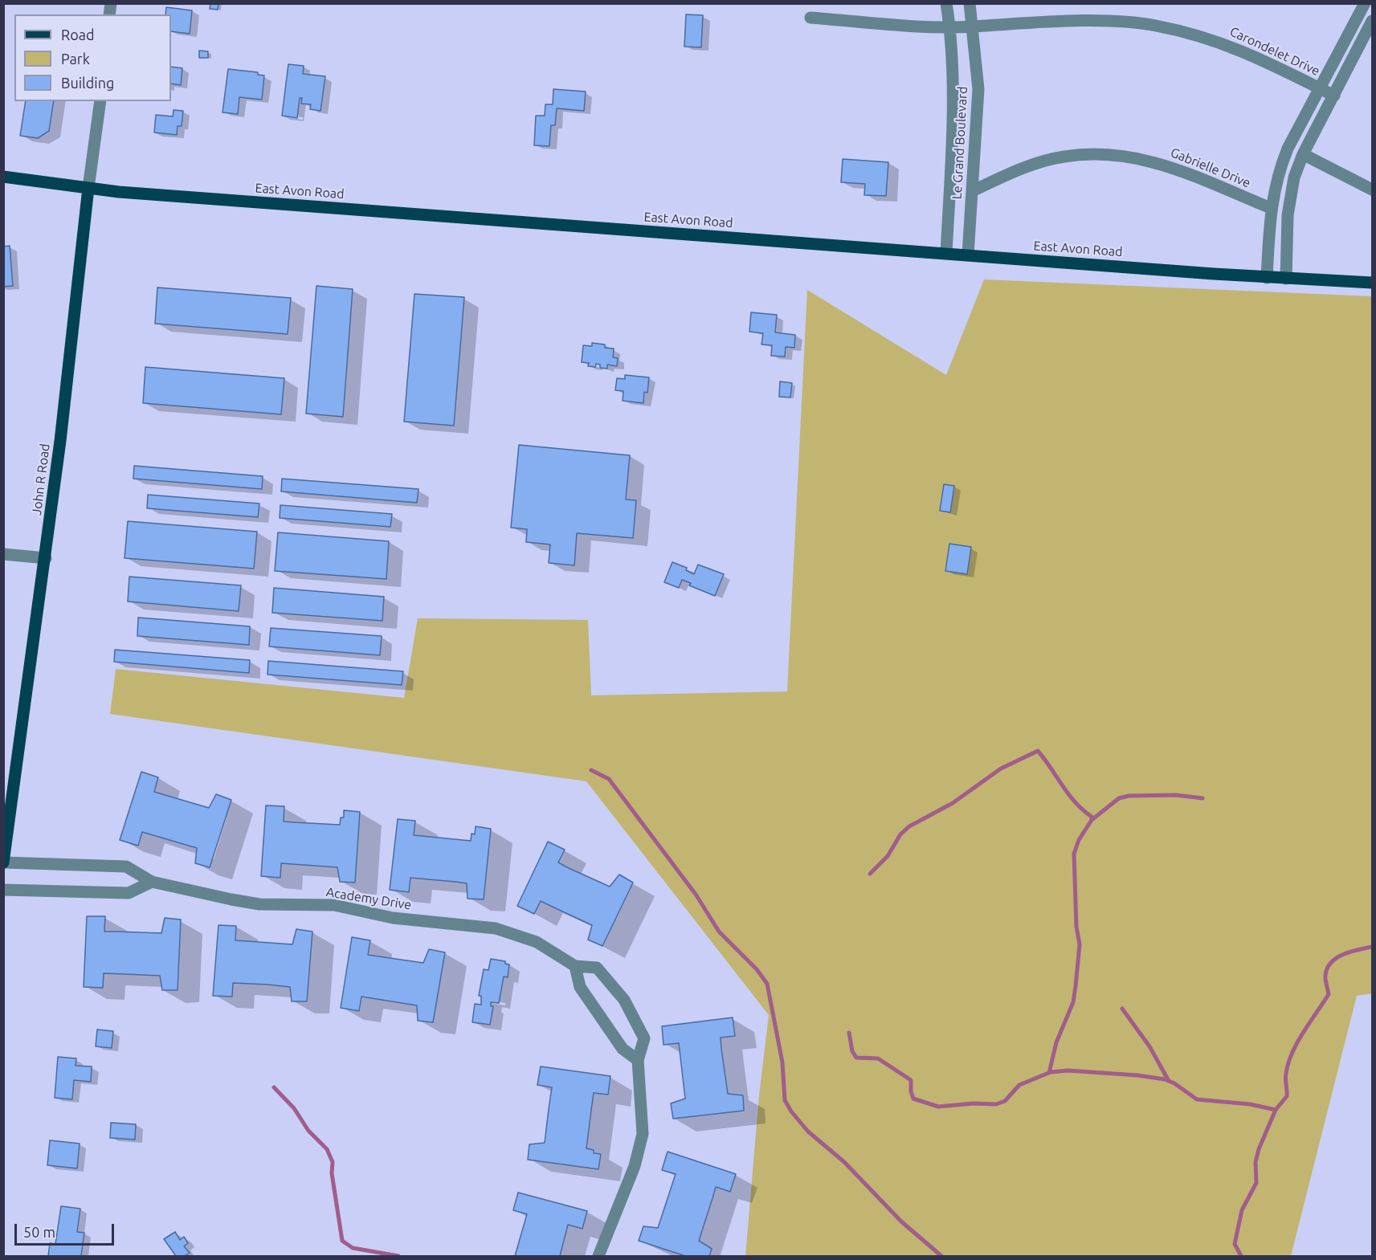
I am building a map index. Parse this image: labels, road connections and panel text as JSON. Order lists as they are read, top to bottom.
{
  "streets": {
    "main road": ["East Avon Road", "John R Road"],
    "street": [
      "Carondelet Drive",
      "Le Grand Boulevard",
      "Gabrielle Drive",
      "Academy Drive"
    ]
  },
  "crossings": [
    ["Carondelet Drive", "Le Grand Boulevard"],
    ["Le Grand Boulevard", "Gabrielle Drive"],
    ["Le Grand Boulevard", "East Avon Road"],
    ["East Avon Road", "John R Road"],
    ["John R Road", "Academy Drive"]
  ],
  "legend": ["Road", "Park", "Building"],
  "scale_bar": "50 m"
}
